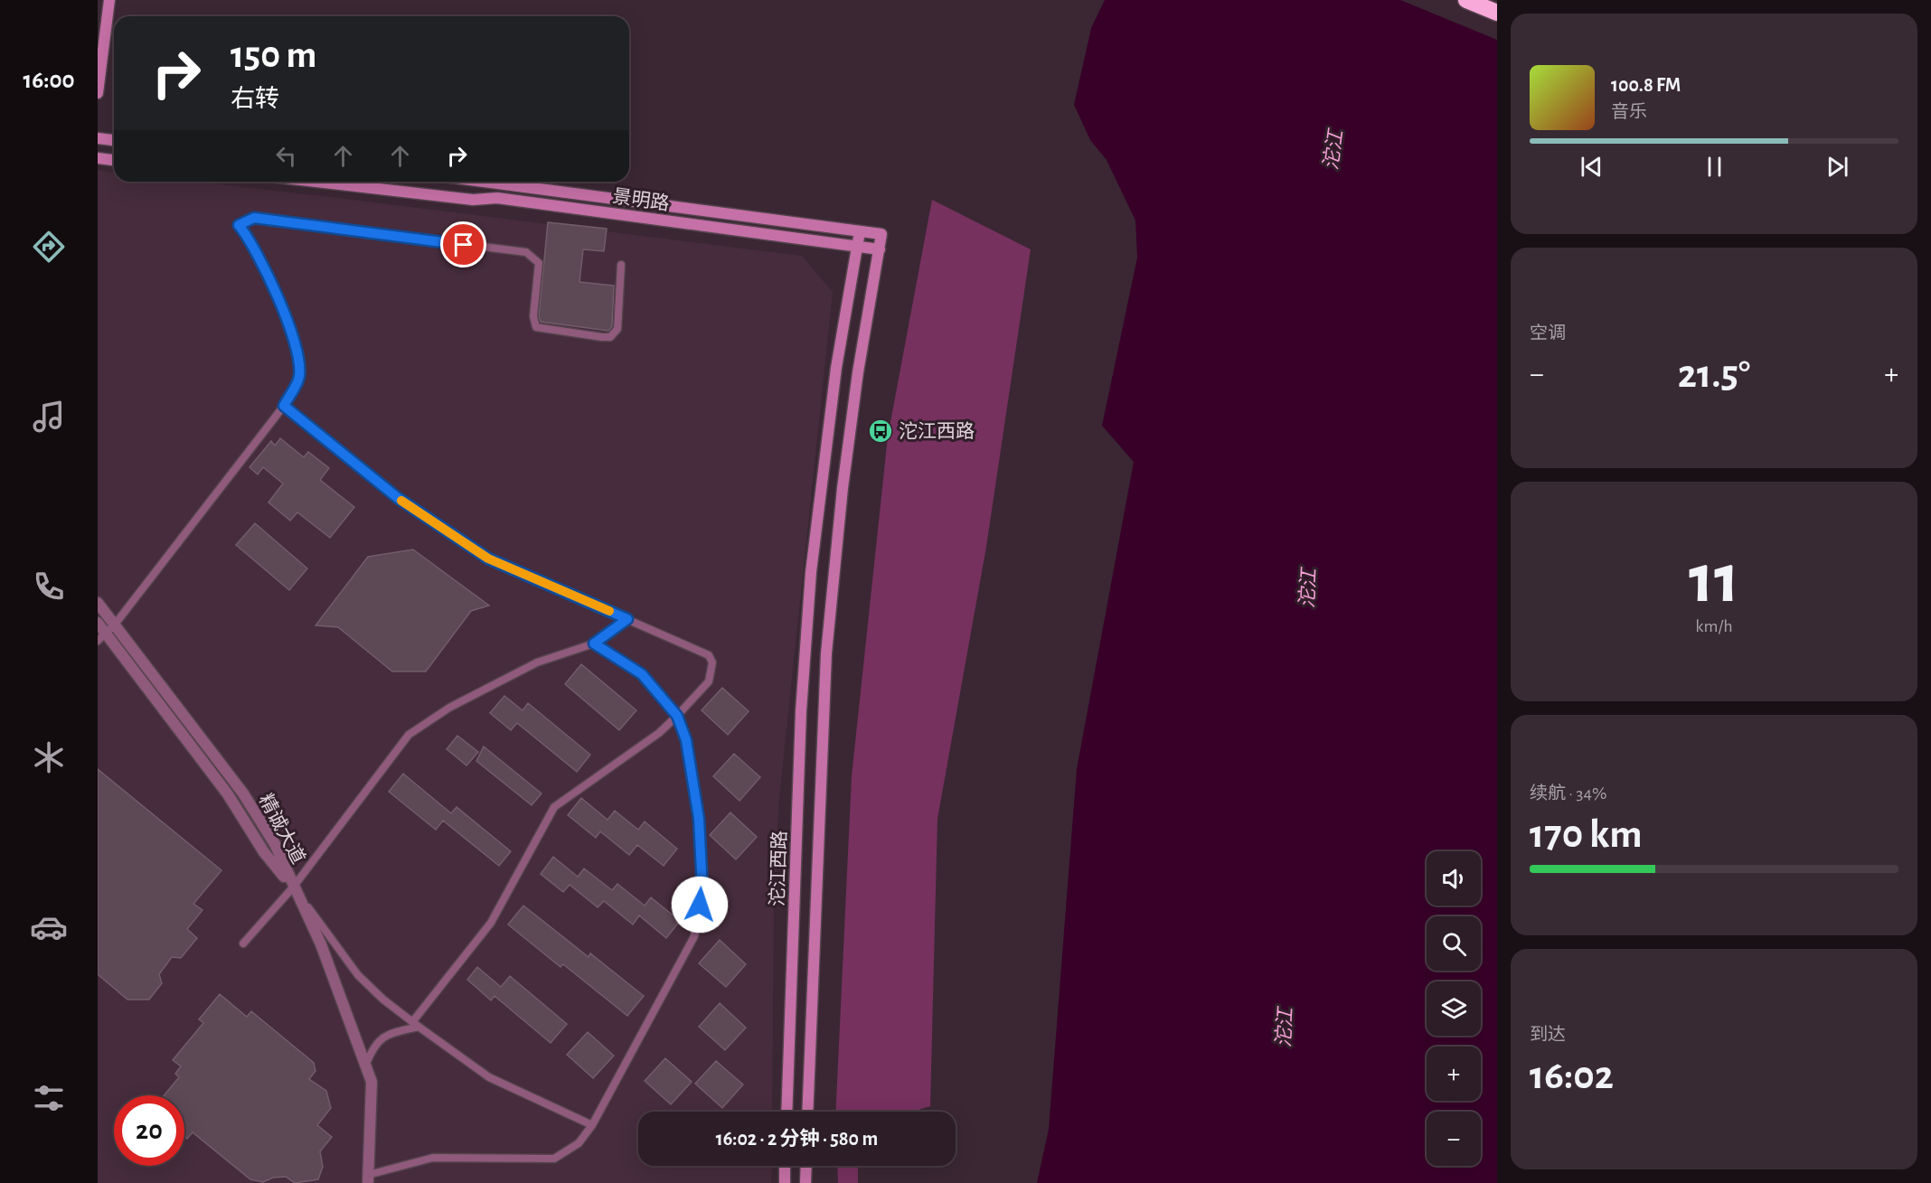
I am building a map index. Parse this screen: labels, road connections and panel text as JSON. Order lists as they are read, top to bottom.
{
  "streets": {
    "main road": ["景明路", "沱江西路"],
    "street": ["精诚大道"]
  },
  "crossings": [
    ["景明路", "沱江西路"]
  ],
  "water": ["沱江"],
  "places": {
    "bus stop": ["沱江西路"]
  },
  "page": {
    "tabs": "16:00",
    "turn": ["150 m", "右转"],
    "song": ["100.8 FM", "音乐"],
    "tile": [
      "空调",
      ["11", "km/h"],
      ["续航 · 34%", "170 km"],
      ["到达", "16:02"]
    ],
    "heat": ["−", "21.5°", "+"],
    "map_buttons": ["+", "−"],
    "limit": "20",
    "trip": "16:02 · 2 分钟 · 580 m"
  }
}
